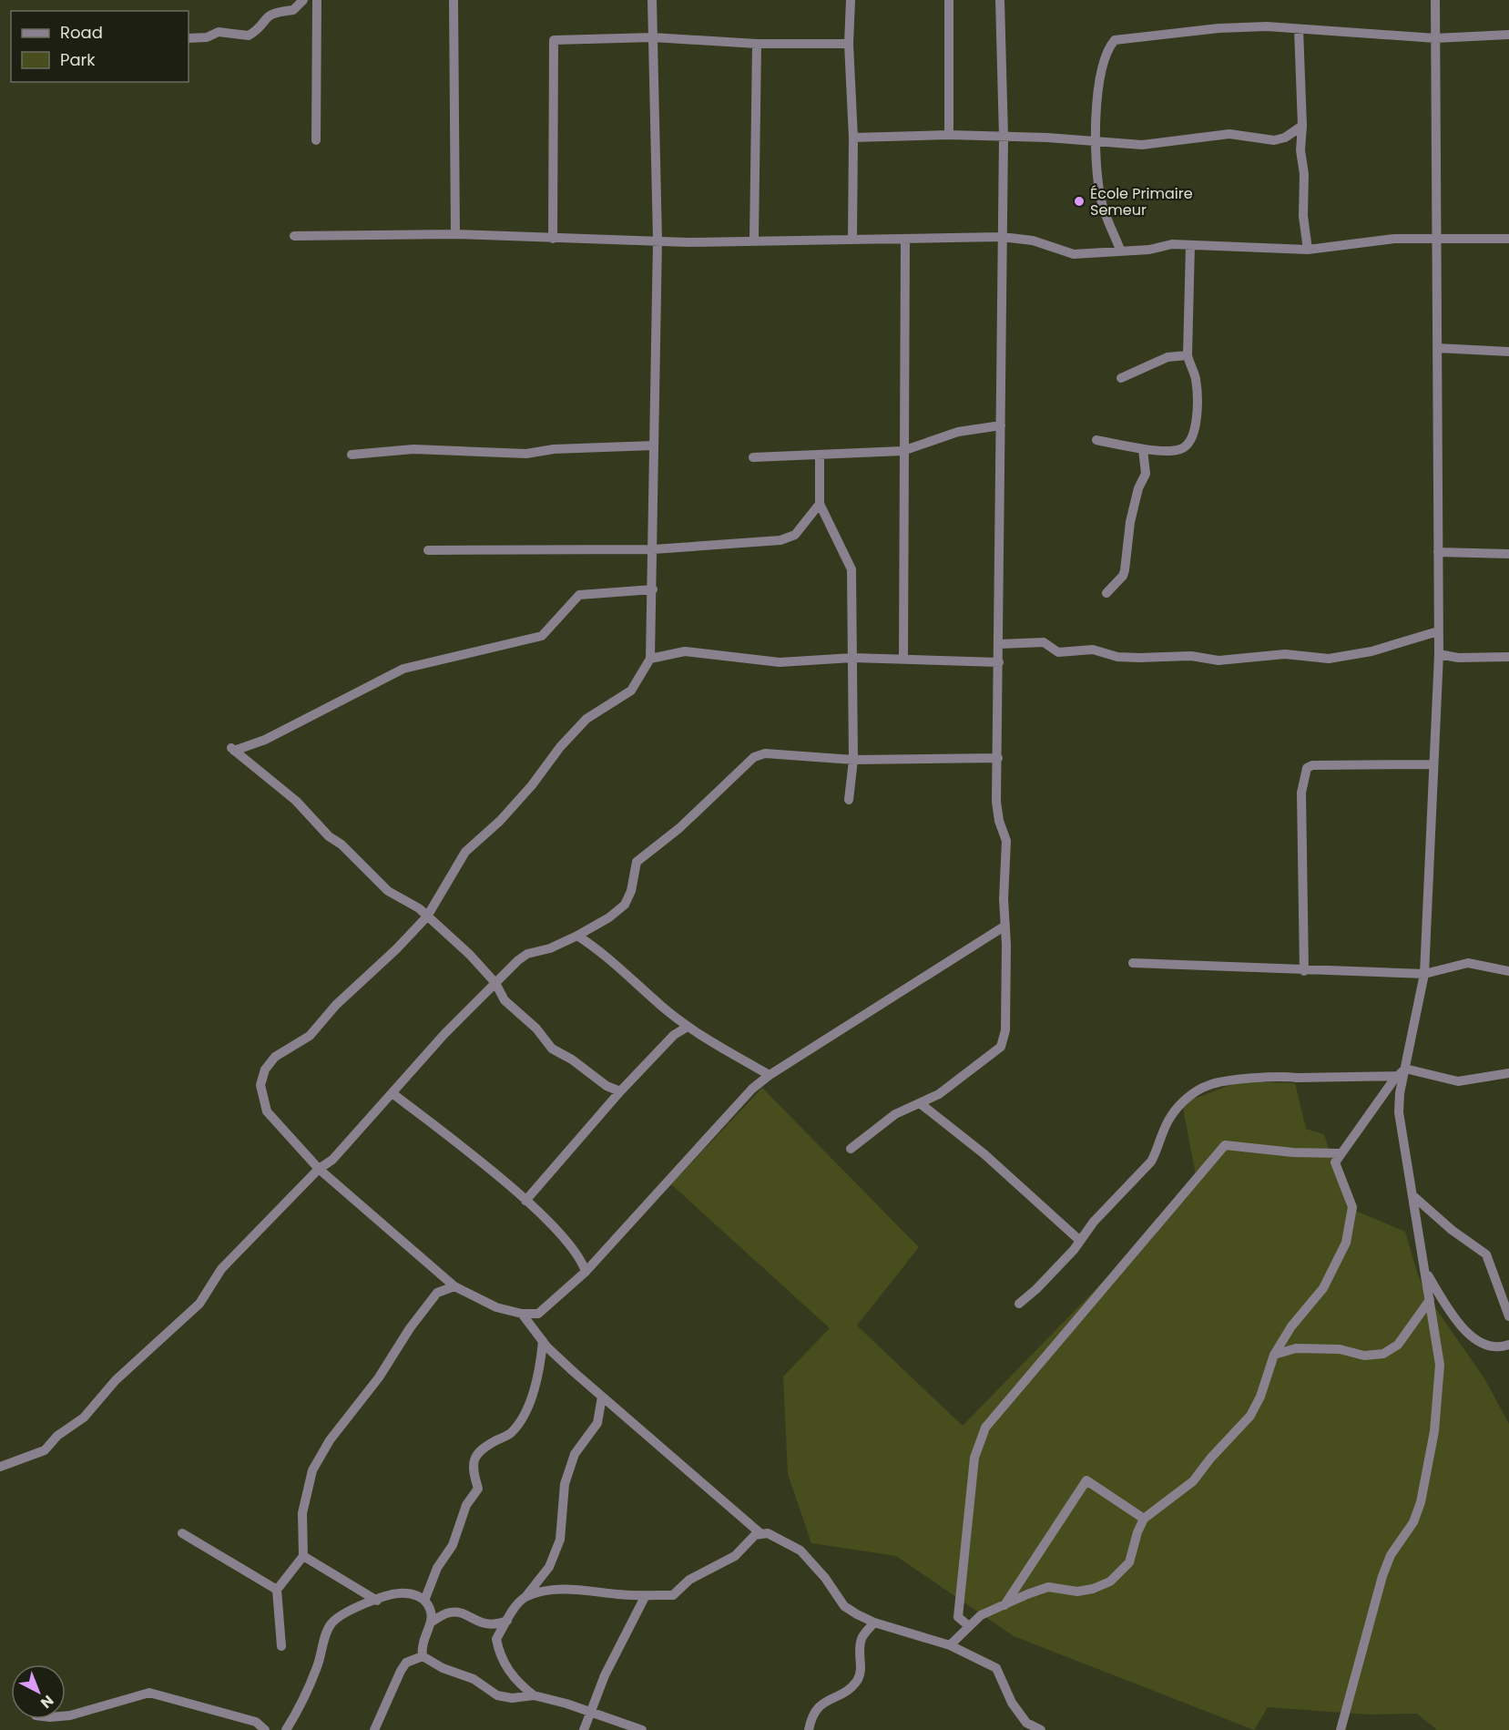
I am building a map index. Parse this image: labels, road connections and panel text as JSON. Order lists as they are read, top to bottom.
{
  "places": ["École Primaire Semeur"],
  "legend": ["Road", "Park"],
  "north": "bottom right"
}
